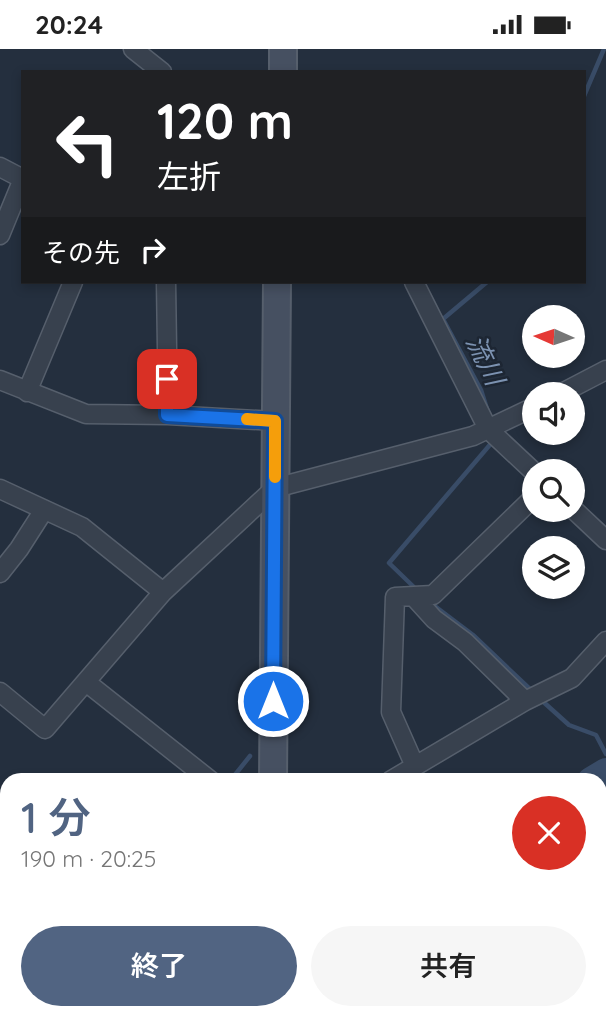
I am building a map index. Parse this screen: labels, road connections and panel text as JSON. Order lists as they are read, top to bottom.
{
  "water": ["流川"],
  "north": "left",
  "page": {
    "status": "20:24",
    "turn": ["120 m", "左折"],
    "then": "その先",
    "heading": ["1 分", "190 m · 20:25"],
    "buttons": ["終了", "共有"]
  }
}
